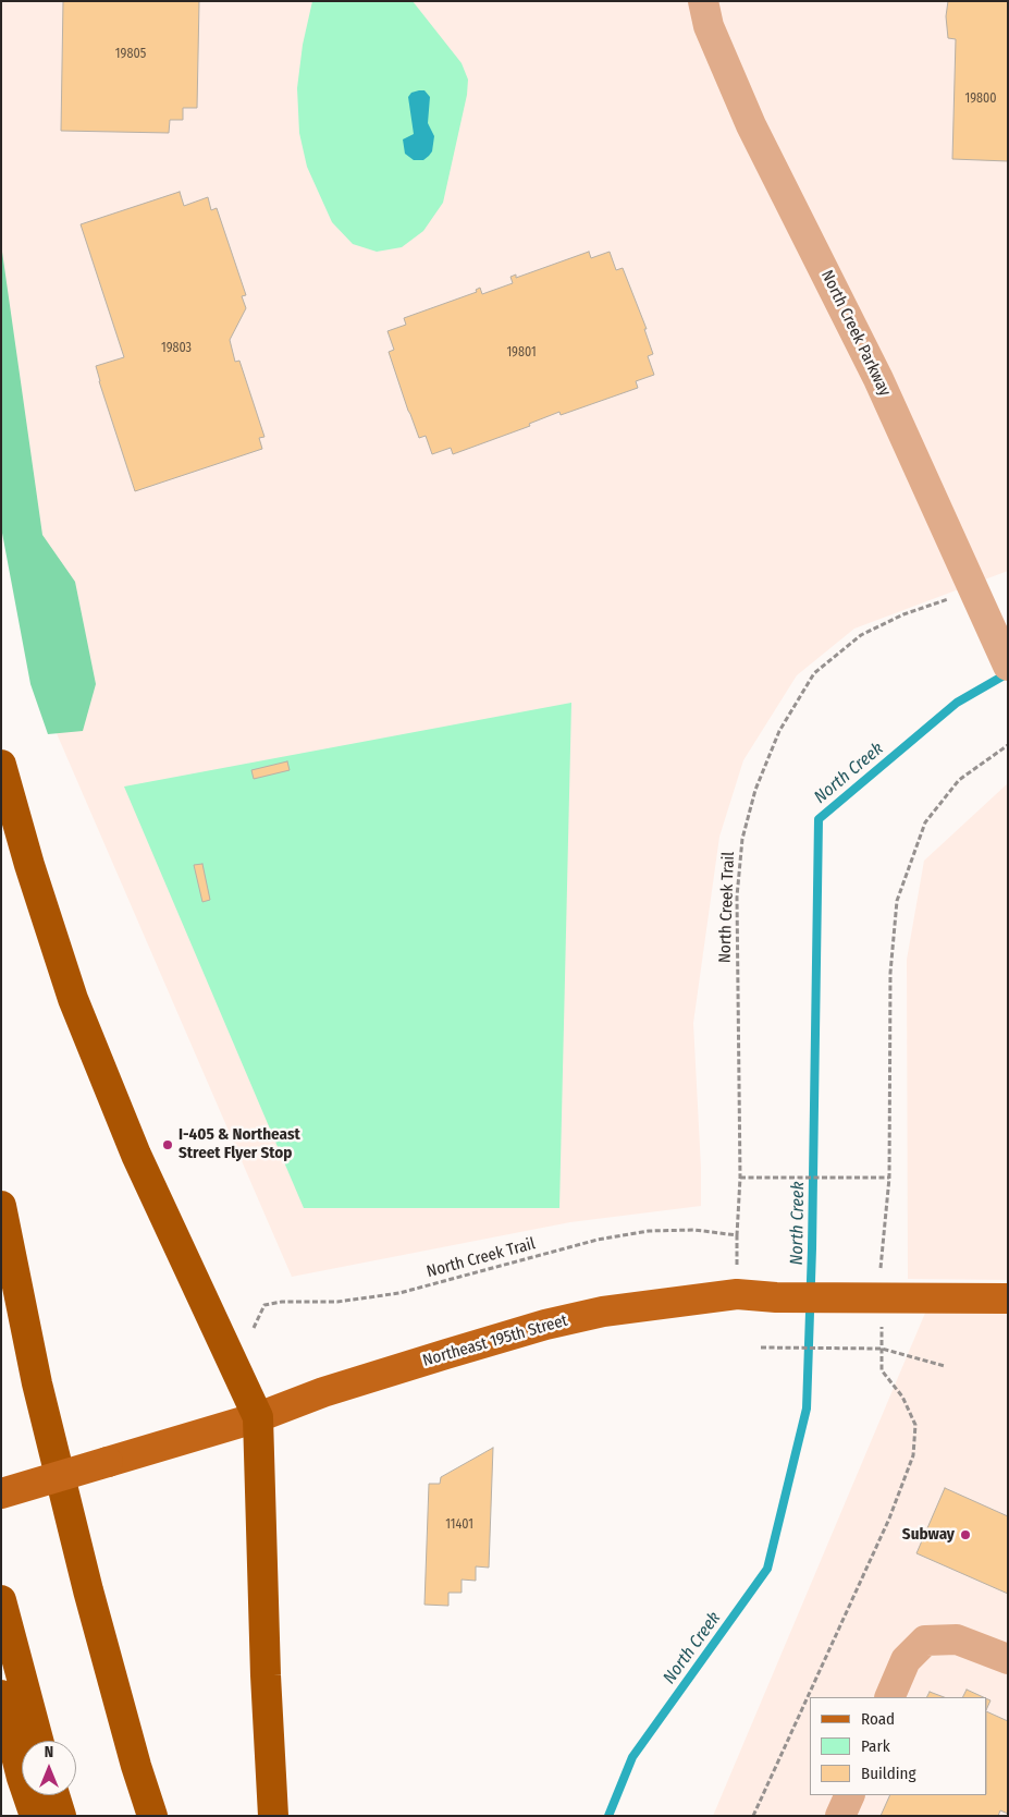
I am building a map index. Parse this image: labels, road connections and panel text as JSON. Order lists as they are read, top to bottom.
{
  "streets": {
    "main road": ["Northeast 195th Street"],
    "street": ["North Creek Parkway"],
    "path": ["North Creek Trail"]
  },
  "crossings": [
    ["North Creek Parkway", "North Creek Trail"]
  ],
  "water": ["North Creek"],
  "places": ["I-405 & Northeast Street Flyer Stop", "Subway"],
  "house_numbers": [
    "19805",
    "19800",
    "19803",
    "19801",
    "11401"
  ],
  "legend": ["Road", "Park", "Building"],
  "north": "top"
}
